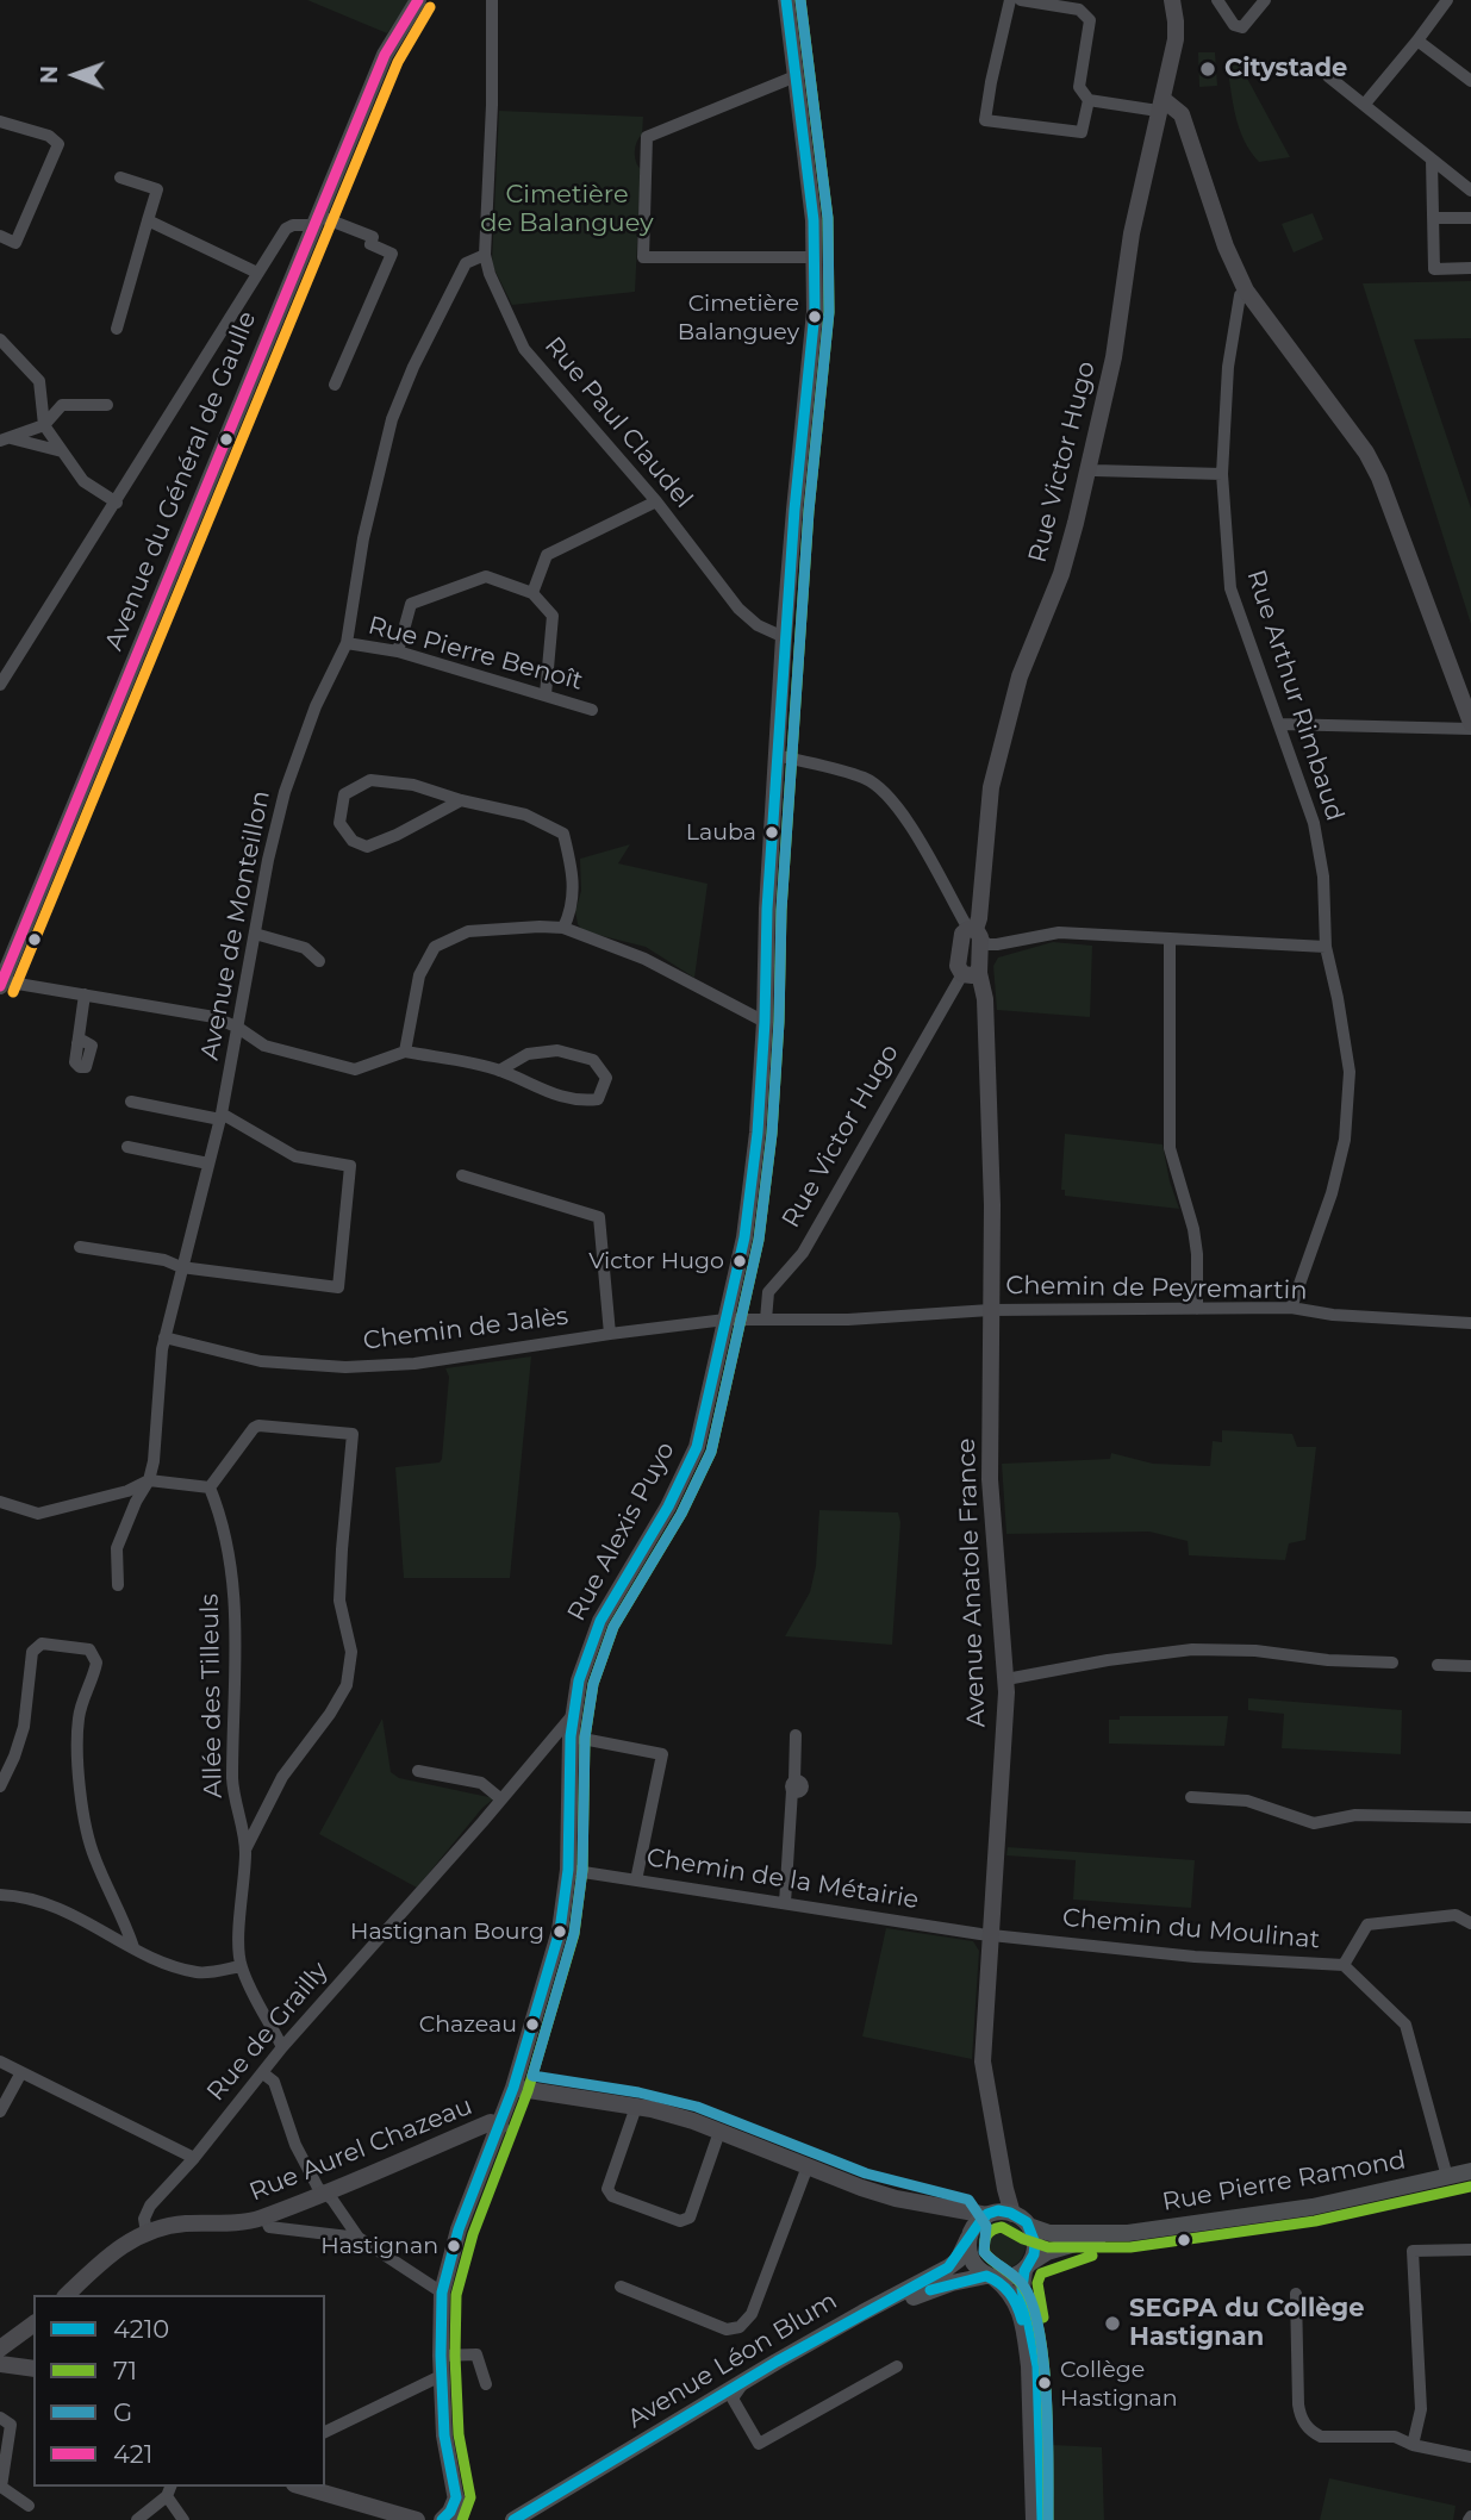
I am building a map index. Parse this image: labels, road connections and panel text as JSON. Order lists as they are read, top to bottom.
{
  "streets": {
    "main road": ["Rue Pierre Ramond", "Avenue Léon Blum"],
    "street": [
      "Rue Paul Claudel",
      "Rue Victor Hugo",
      "Avenue du Général de Gaulle",
      "Rue Pierre Benoît",
      "Rue Arthur Rimbaud",
      "Avenue de Monteillon",
      "Chemin de Peyremartin",
      "Chemin de Jalès",
      "Rue Alexis Puyo",
      "Avenue Anatole France",
      "Allée des Tilleuls",
      "Chemin de la Métairie",
      "Chemin du Moulinat",
      "Rue de Grailly",
      "Rue Aurel Chazeau"
    ]
  },
  "crossings": [
    ["Rue Paul Claudel", "Avenue de Monteillon"],
    ["Rue Paul Claudel", "Rue Alexis Puyo"],
    ["Rue Victor Hugo", "Chemin de Peyremartin"],
    ["Rue Victor Hugo", "Chemin de Jalès"],
    ["Rue Victor Hugo", "Avenue Anatole France"],
    ["Rue Pierre Benoît", "Avenue de Monteillon"],
    ["Rue Arthur Rimbaud", "Chemin de Peyremartin"],
    ["Avenue de Monteillon", "Chemin de Jalès"],
    ["Chemin de Peyremartin", "Chemin de Jalès"],
    ["Chemin de Peyremartin", "Avenue Anatole France"],
    ["Chemin de Jalès", "Rue Alexis Puyo"],
    ["Rue Alexis Puyo", "Chemin de la Métairie"],
    ["Rue Alexis Puyo", "Rue de Grailly"],
    ["Rue Alexis Puyo", "Rue Aurel Chazeau"],
    ["Avenue Anatole France", "Chemin de la Métairie"],
    ["Avenue Anatole France", "Chemin du Moulinat"],
    ["Avenue Anatole France", "Rue Pierre Ramond"],
    ["Avenue Anatole France", "Avenue Léon Blum"],
    ["Chemin de la Métairie", "Chemin du Moulinat"],
    ["Chemin du Moulinat", "Rue Pierre Ramond"],
    ["Rue de Grailly", "Rue Aurel Chazeau"],
    ["Rue Pierre Ramond", "Avenue Léon Blum"]
  ],
  "parks": ["Cimetière de Balanguey"],
  "places": [
    "Citystade",
    "Cimetière Balanguey",
    "Lauba",
    "Victor Hugo",
    "Hastignan Bourg",
    "Chazeau",
    "Hastignan",
    "SEGPA du Collège Hastignan",
    "Collège Hastignan"
  ],
  "lines": [
    "transit line 4210",
    "transit line 71",
    "transit line G",
    "transit line 421"
  ],
  "legend": [
    "4210",
    "71",
    "G",
    "421"
  ],
  "north": "left"
}
